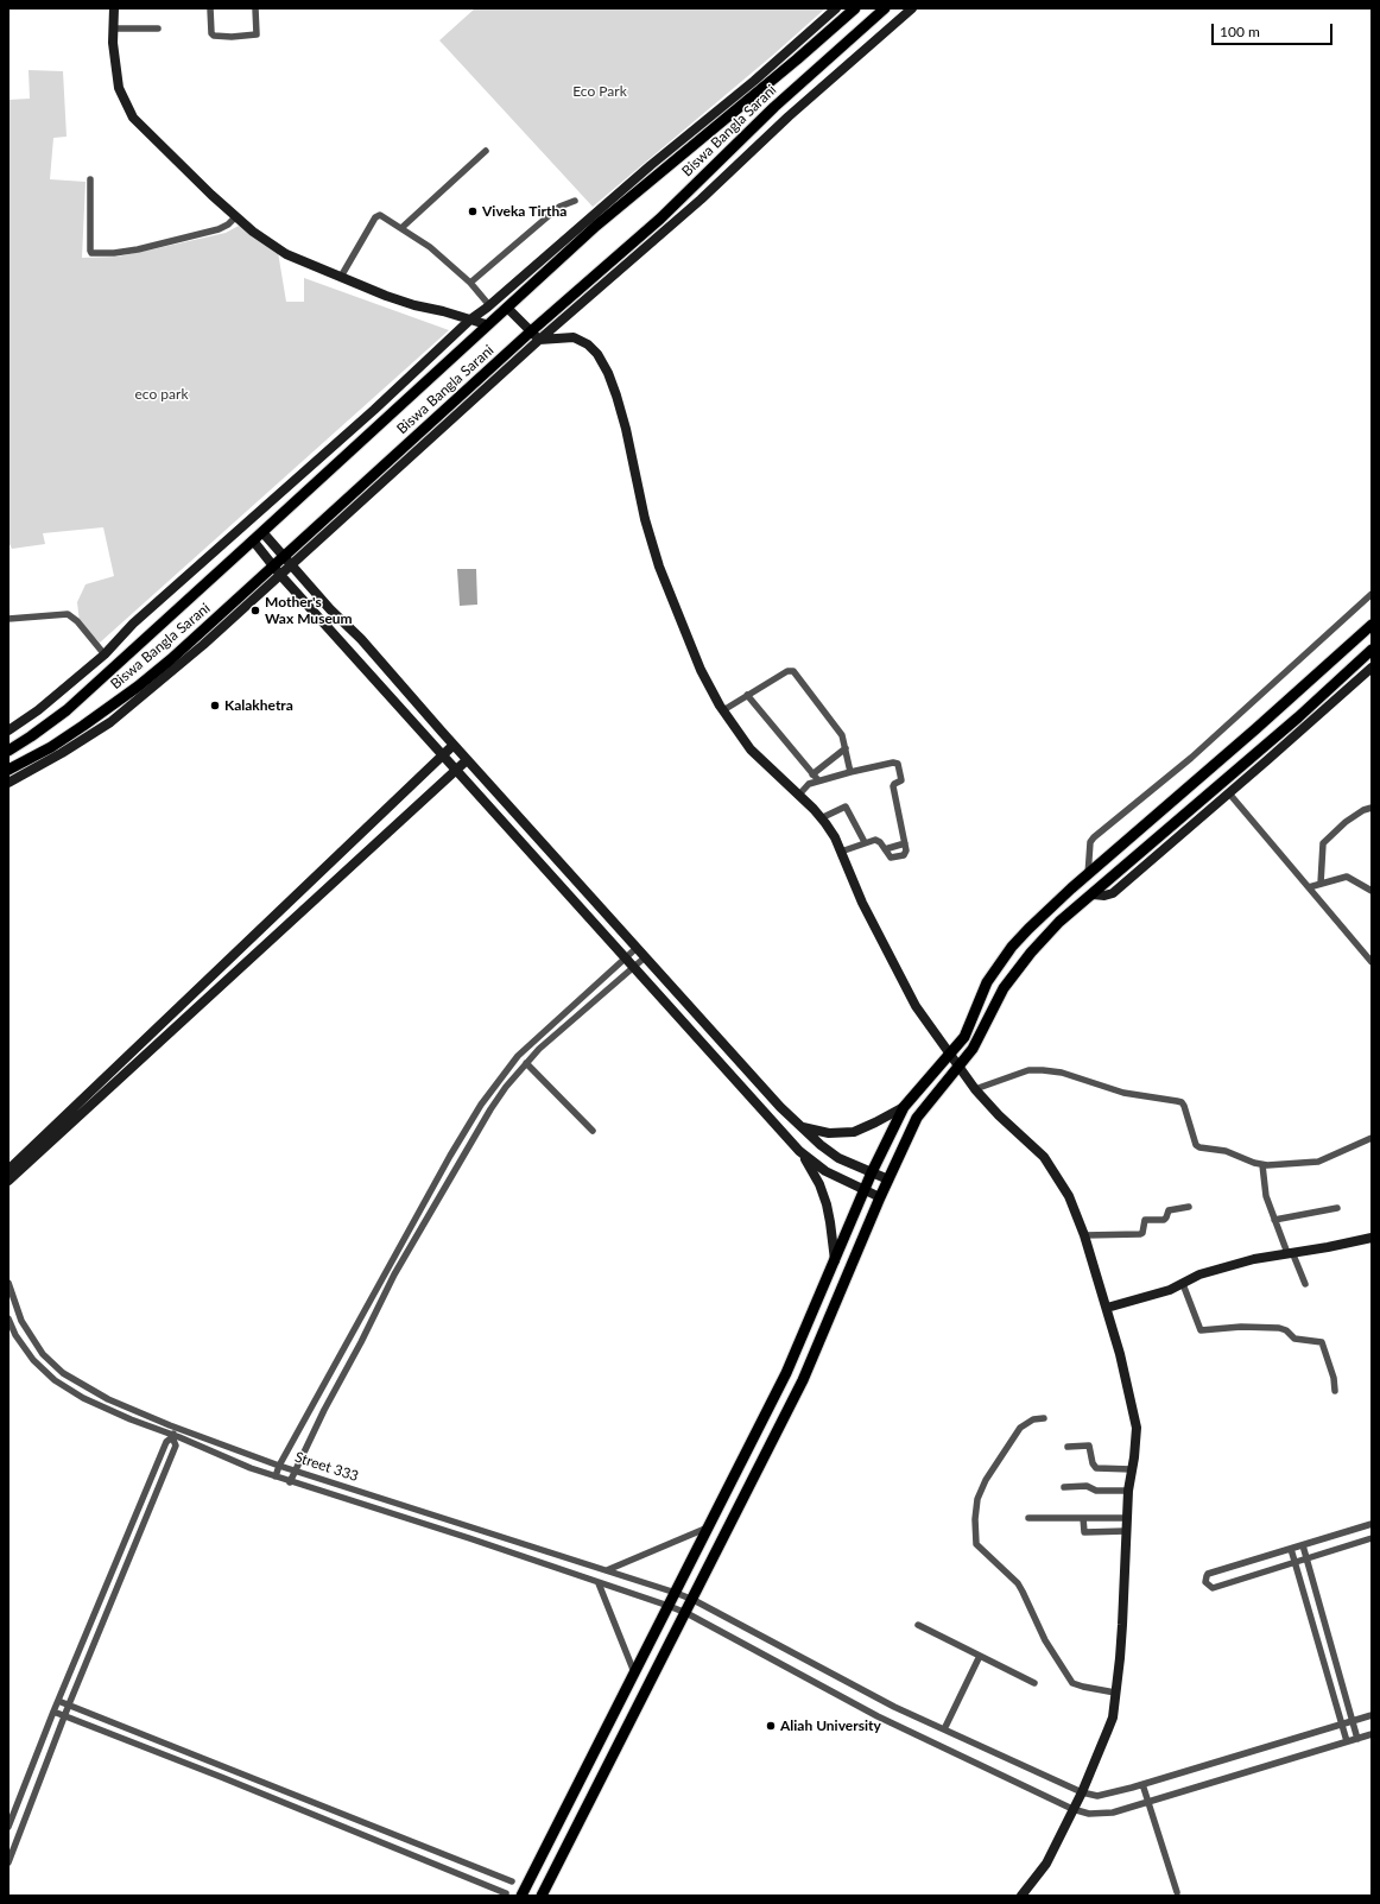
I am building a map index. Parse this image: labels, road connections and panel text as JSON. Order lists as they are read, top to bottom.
{
  "streets": {
    "main road": ["Biswa Bangla Sarani"],
    "street": ["Street 333"]
  },
  "parks": ["Eco Park", "eco park"],
  "places": [
    "Viveka Tirtha",
    "Mother's Wax Museum",
    "Kalakhetra",
    "Aliah University"
  ],
  "scale_bar": "100 m"
}
